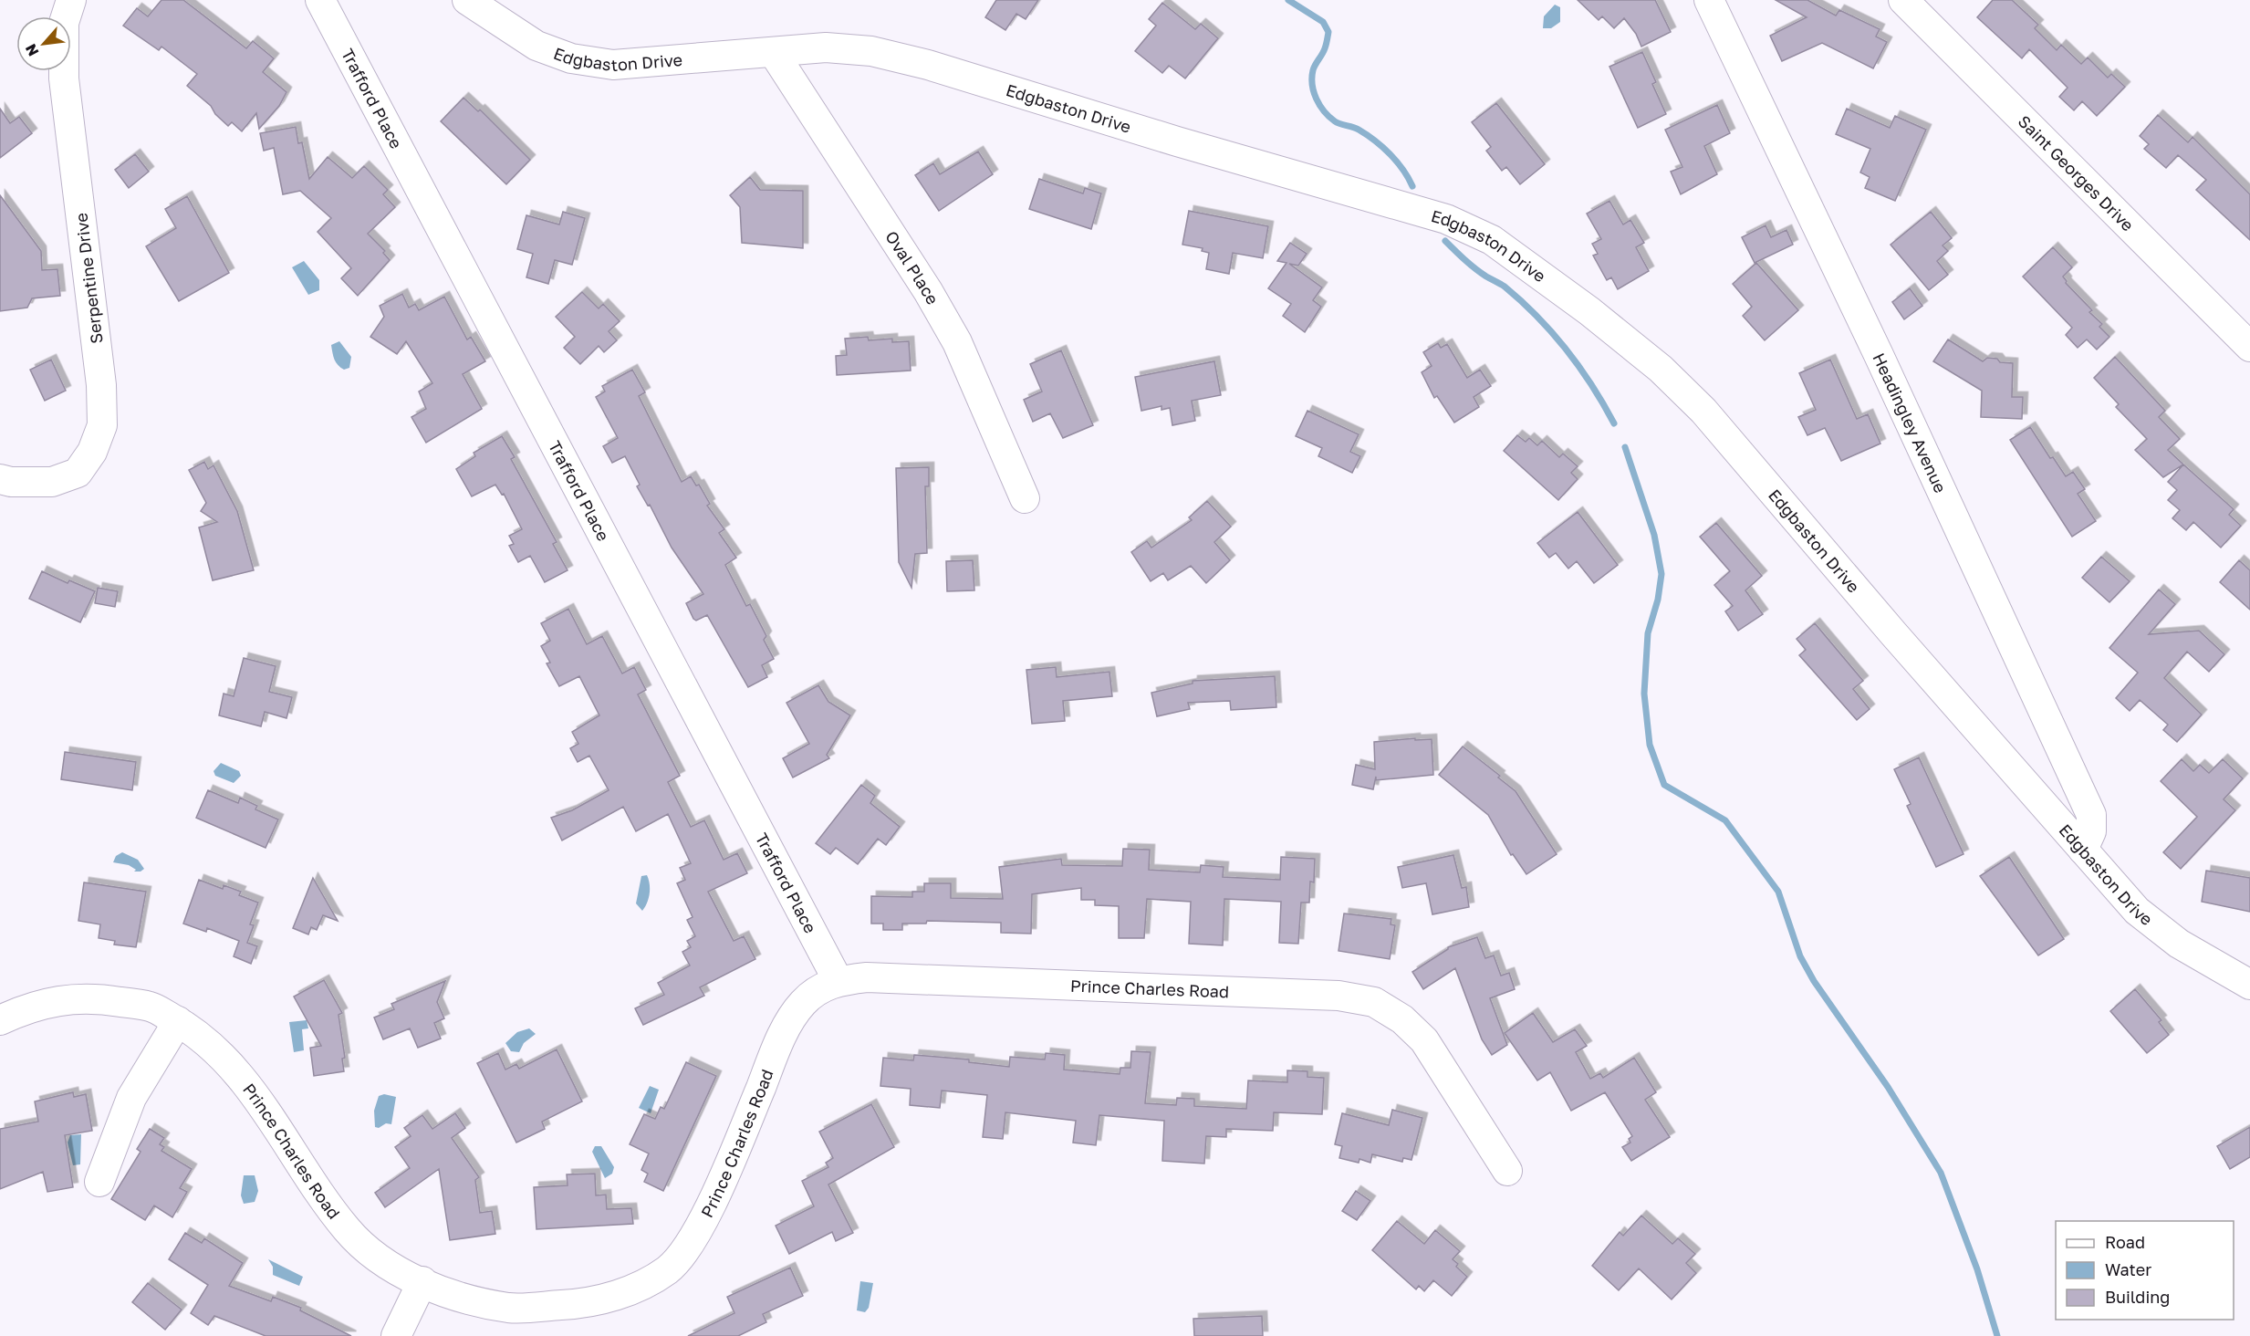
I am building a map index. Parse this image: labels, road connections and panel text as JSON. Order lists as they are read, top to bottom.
{
  "streets": {
    "street": [
      "Edgbaston Drive",
      "Trafford Place",
      "Saint Georges Drive",
      "Oval Place",
      "Serpentine Drive",
      "Headingley Avenue",
      "Prince Charles Road"
    ]
  },
  "crossings": [
    ["Edgbaston Drive", "Oval Place"],
    ["Edgbaston Drive", "Headingley Avenue"],
    ["Trafford Place", "Prince Charles Road"]
  ],
  "legend": ["Road", "Water", "Building"],
  "north": "bottom left"
}
